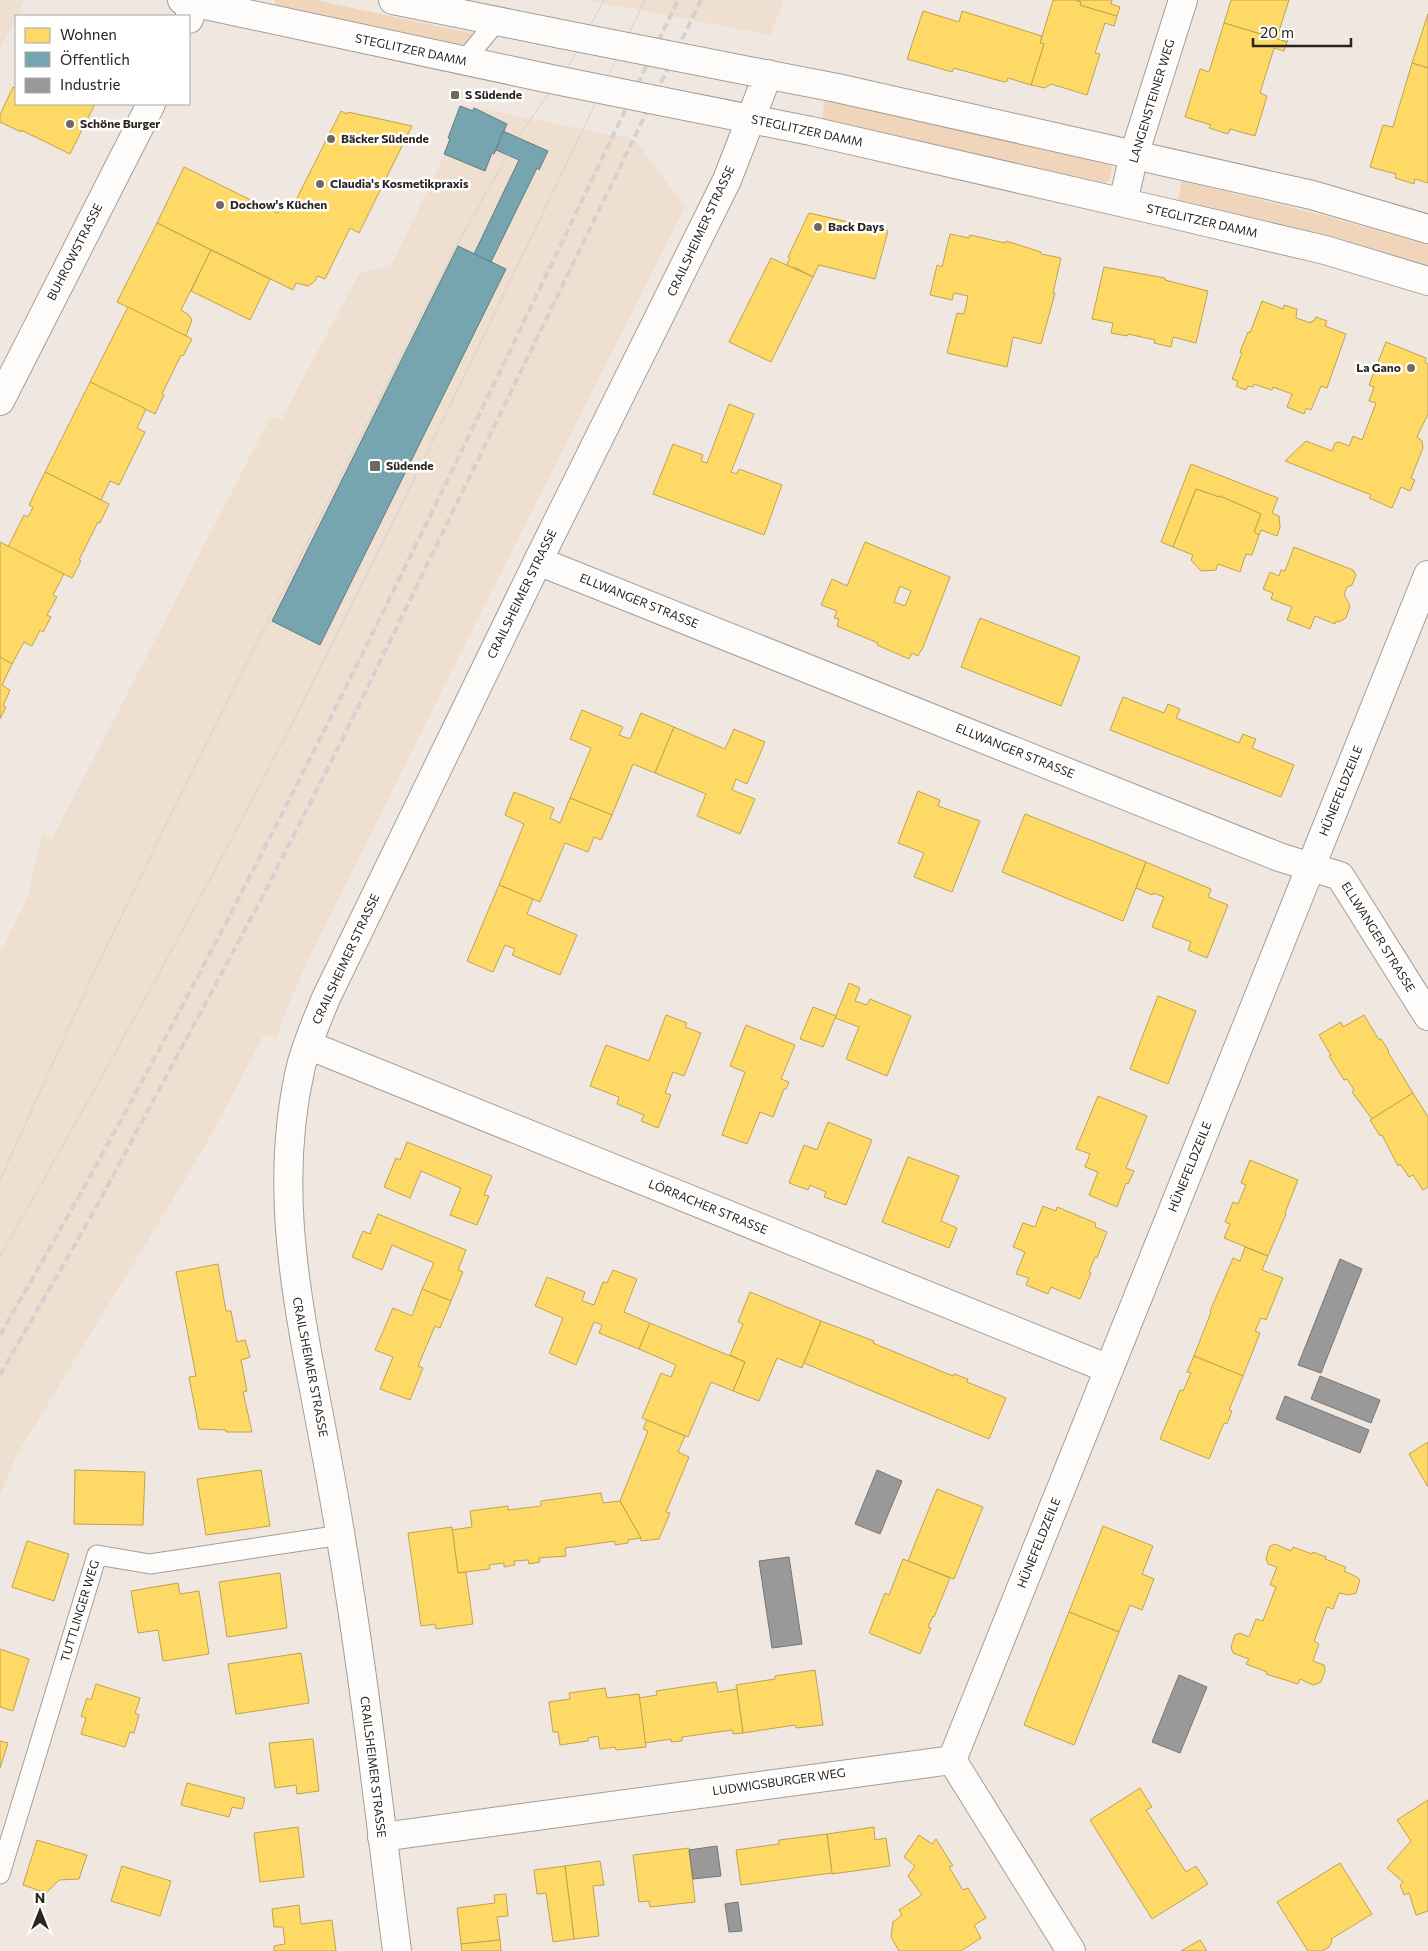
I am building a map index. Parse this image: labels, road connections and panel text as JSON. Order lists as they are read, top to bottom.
{
  "streets": {
    "street": [
      "STEGLITZER DAMM",
      "LANGENSTEINER WEG",
      "CRAILSHEIMER STRASSE",
      "BUHROWSTRASSE",
      "ELLWANGER STRASSE",
      "HÜNEFELDZEILE",
      "LÖRRACHER STRASSE",
      "LUDWIGSBURGER WEG"
    ],
    "lane": ["TUTTLINGER WEG"]
  },
  "crossings": [
    ["STEGLITZER DAMM", "LANGENSTEINER WEG"],
    ["STEGLITZER DAMM", "CRAILSHEIMER STRASSE"],
    ["CRAILSHEIMER STRASSE", "ELLWANGER STRASSE"],
    ["CRAILSHEIMER STRASSE", "LÖRRACHER STRASSE"],
    ["CRAILSHEIMER STRASSE", "TUTTLINGER WEG"],
    ["CRAILSHEIMER STRASSE", "LUDWIGSBURGER WEG"],
    ["ELLWANGER STRASSE", "HÜNEFELDZEILE"],
    ["HÜNEFELDZEILE", "LÖRRACHER STRASSE"],
    ["HÜNEFELDZEILE", "LUDWIGSBURGER WEG"]
  ],
  "places": {
    "transit": ["S Südende", "Südende"],
    "other": [
      "Schöne Burger",
      "Bäcker Südende",
      "Claudia's Kosmetikpraxis",
      "Dochow's Küchen",
      "Back Days",
      "La Gano"
    ]
  },
  "legend": ["Wohnen", "Öffentlich", "Industrie"],
  "scale_bar": "20 m",
  "north": "top"
}
